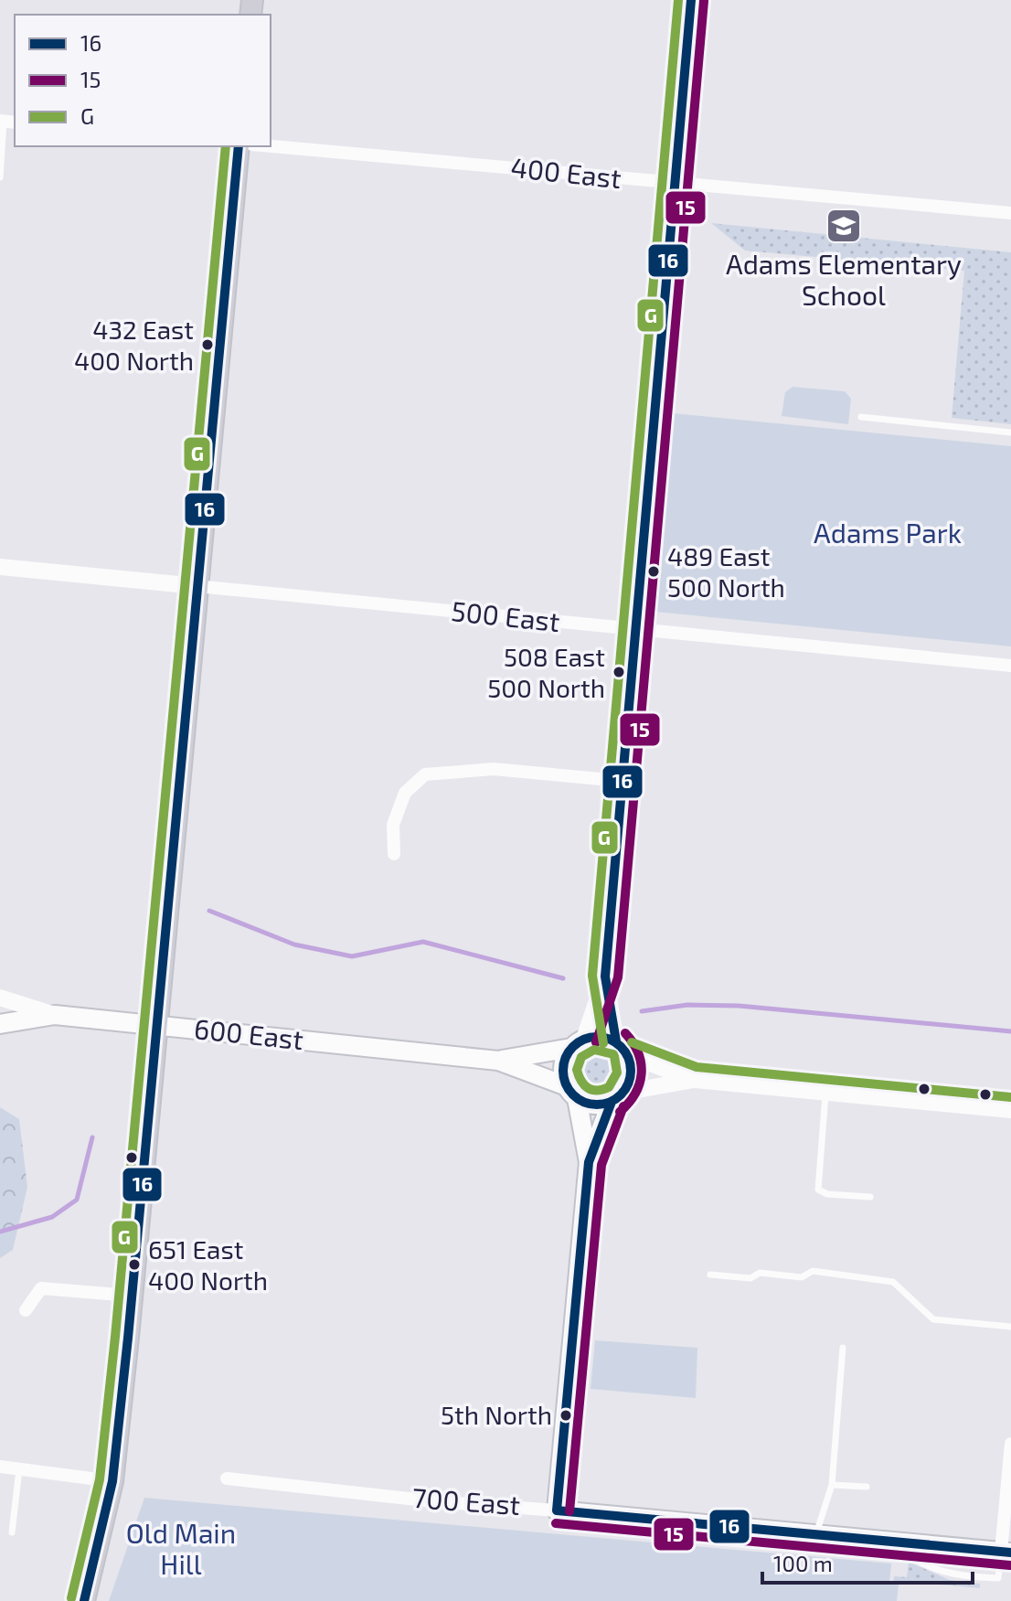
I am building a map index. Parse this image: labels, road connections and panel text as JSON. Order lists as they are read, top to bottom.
{
  "streets": {
    "main road": ["600 East", "700 East"],
    "street": ["400 East", "500 East"]
  },
  "parks": ["Adams Park", "Old Main Hill"],
  "places": {
    "school or university": ["Adams Elementary School"],
    "other": [
      "432 East 400 North",
      "489 East 500 North",
      "508 East 500 North",
      "651 East 400 North",
      "5th North"
    ]
  },
  "lines": ["transit line 16", "transit line G", "transit line 15"],
  "legend": ["16", "15", "G"],
  "scale_bar": "100 m"
}
